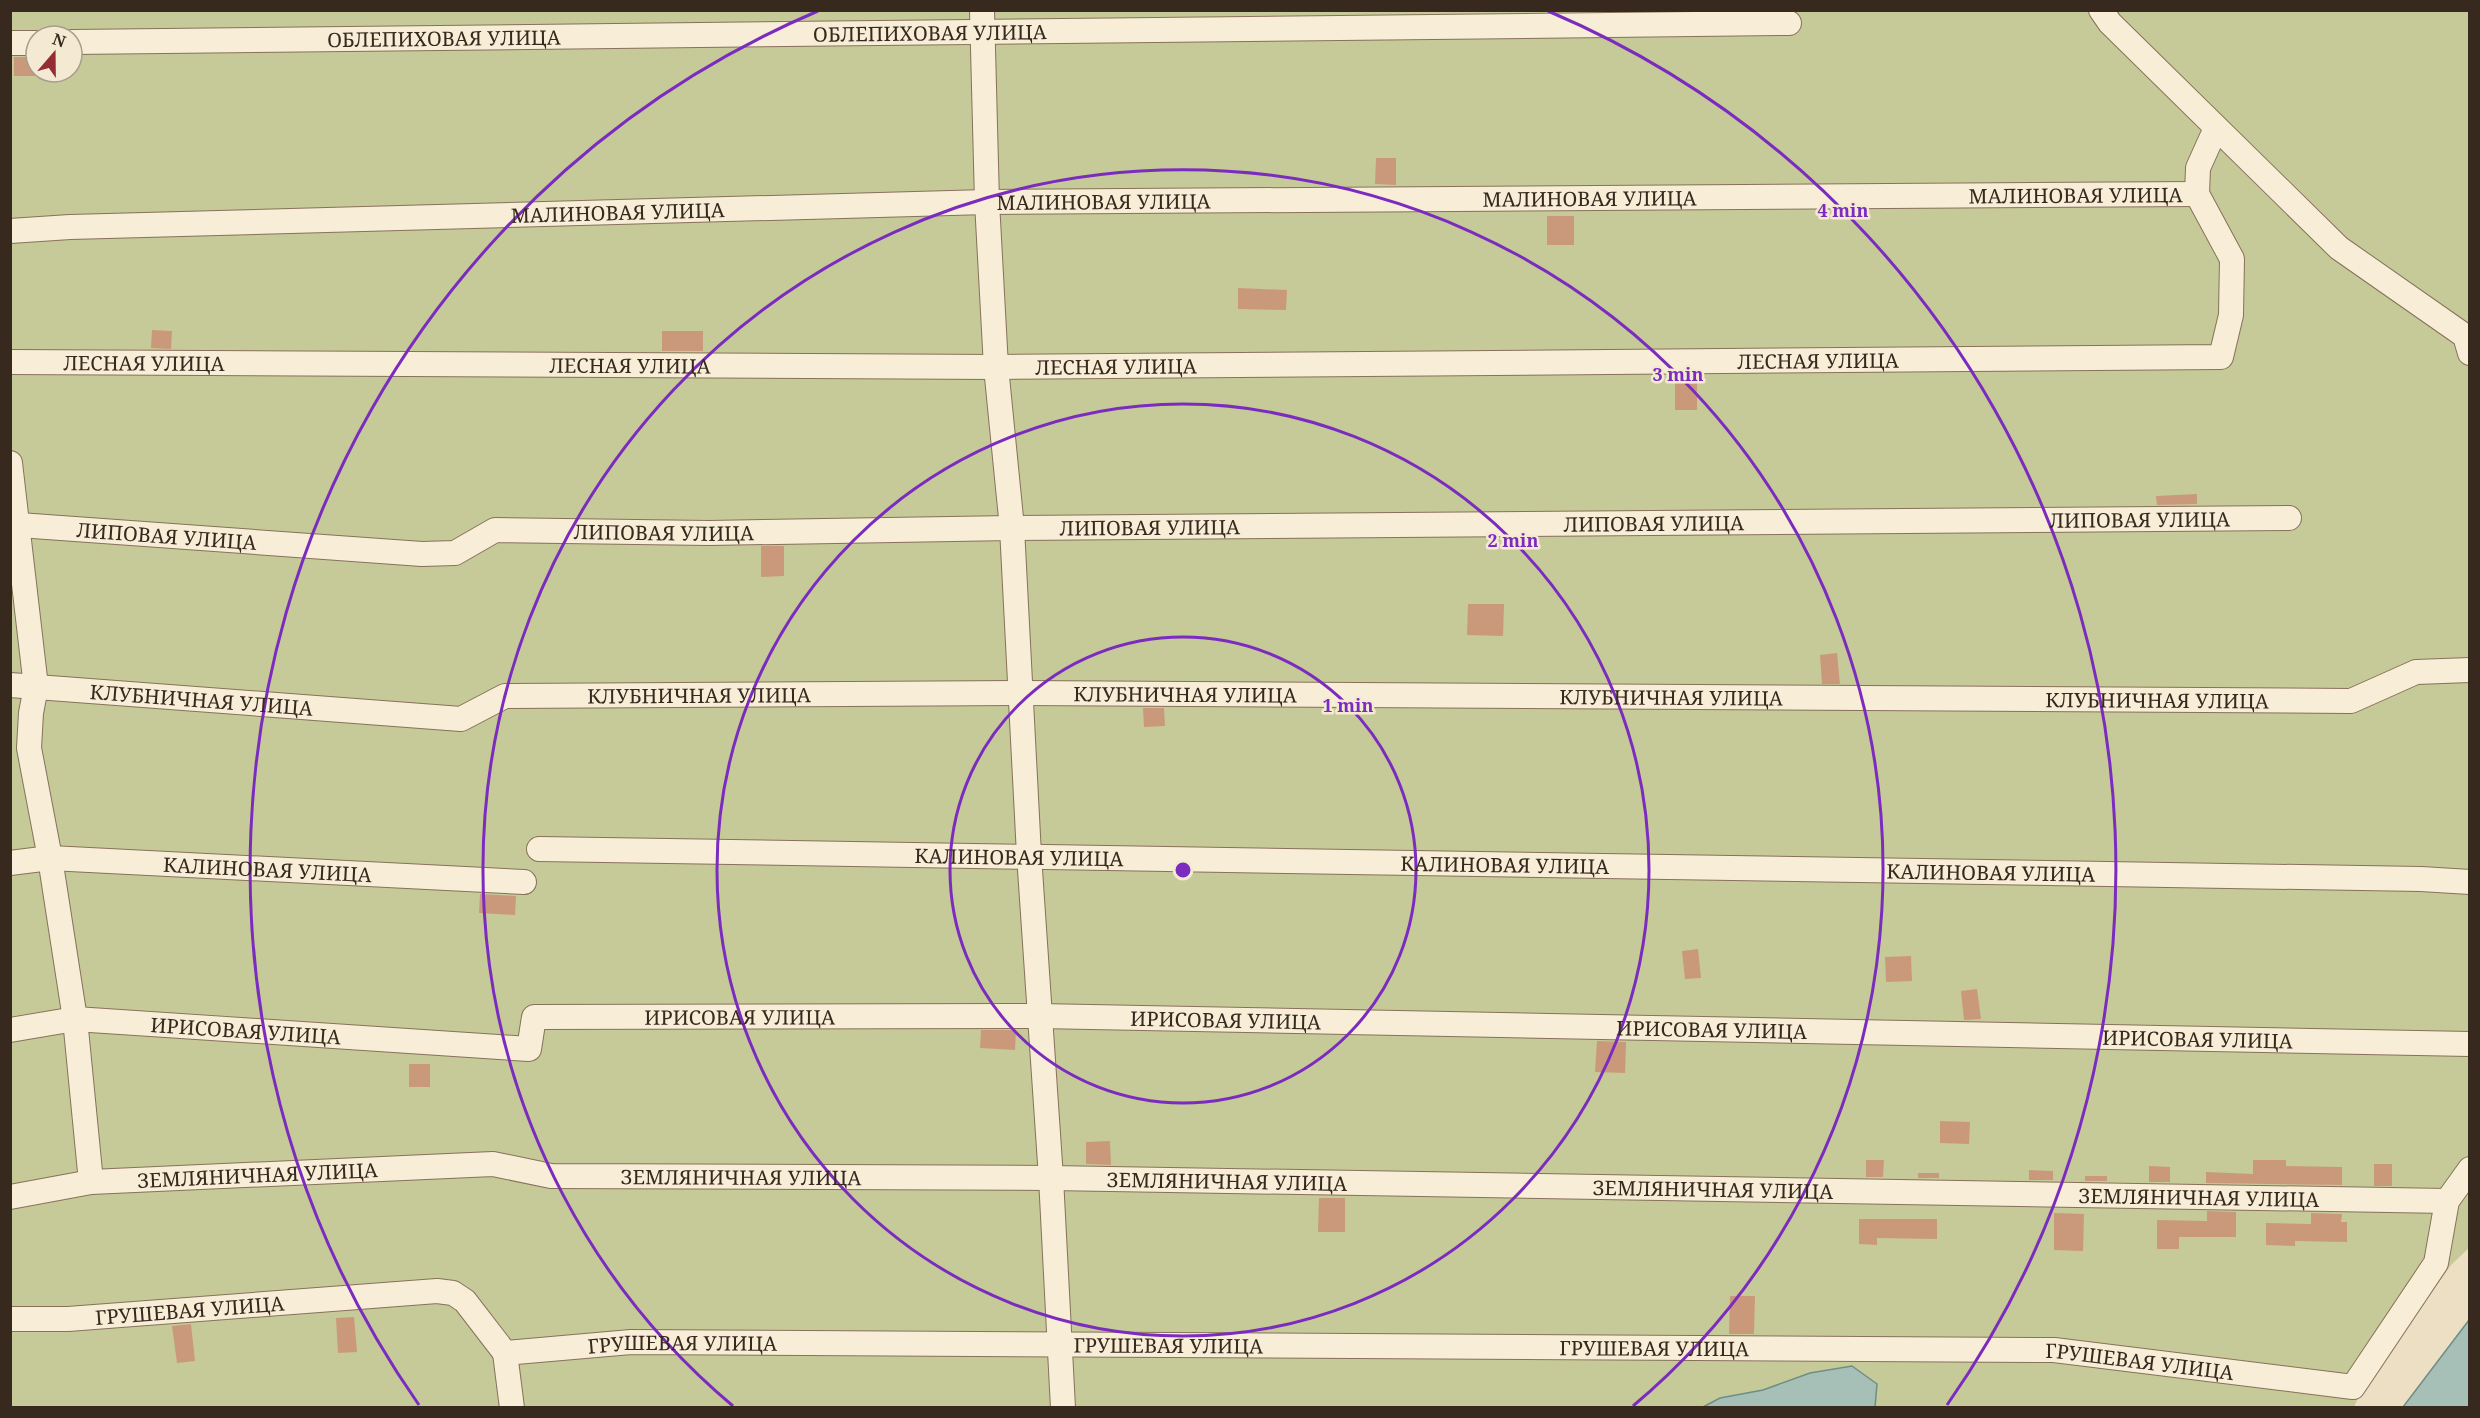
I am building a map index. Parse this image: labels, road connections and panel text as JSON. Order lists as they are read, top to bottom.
{
  "streets": {
    "street": [
      "ОБЛЕПИХОВАЯ УЛИЦА",
      "МАЛИНОВАЯ УЛИЦА",
      "ЛЕСНАЯ УЛИЦА",
      "ЛИПОВАЯ УЛИЦА",
      "КЛУБНИЧНАЯ УЛИЦА",
      "КАЛИНОВАЯ УЛИЦА",
      "ИРИСОВАЯ УЛИЦА",
      "ЗЕМЛЯНИЧНАЯ УЛИЦА",
      "ГРУШЕВАЯ УЛИЦА"
    ]
  },
  "crossings": [
    ["МАЛИНОВАЯ УЛИЦА", "ЛЕСНАЯ УЛИЦА"],
    ["ЗЕМЛЯНИЧНАЯ УЛИЦА", "ГРУШЕВАЯ УЛИЦА"]
  ],
  "north": "top",
  "rings": [
    "4 min",
    "3 min",
    "2 min",
    "1 min"
  ]
}
